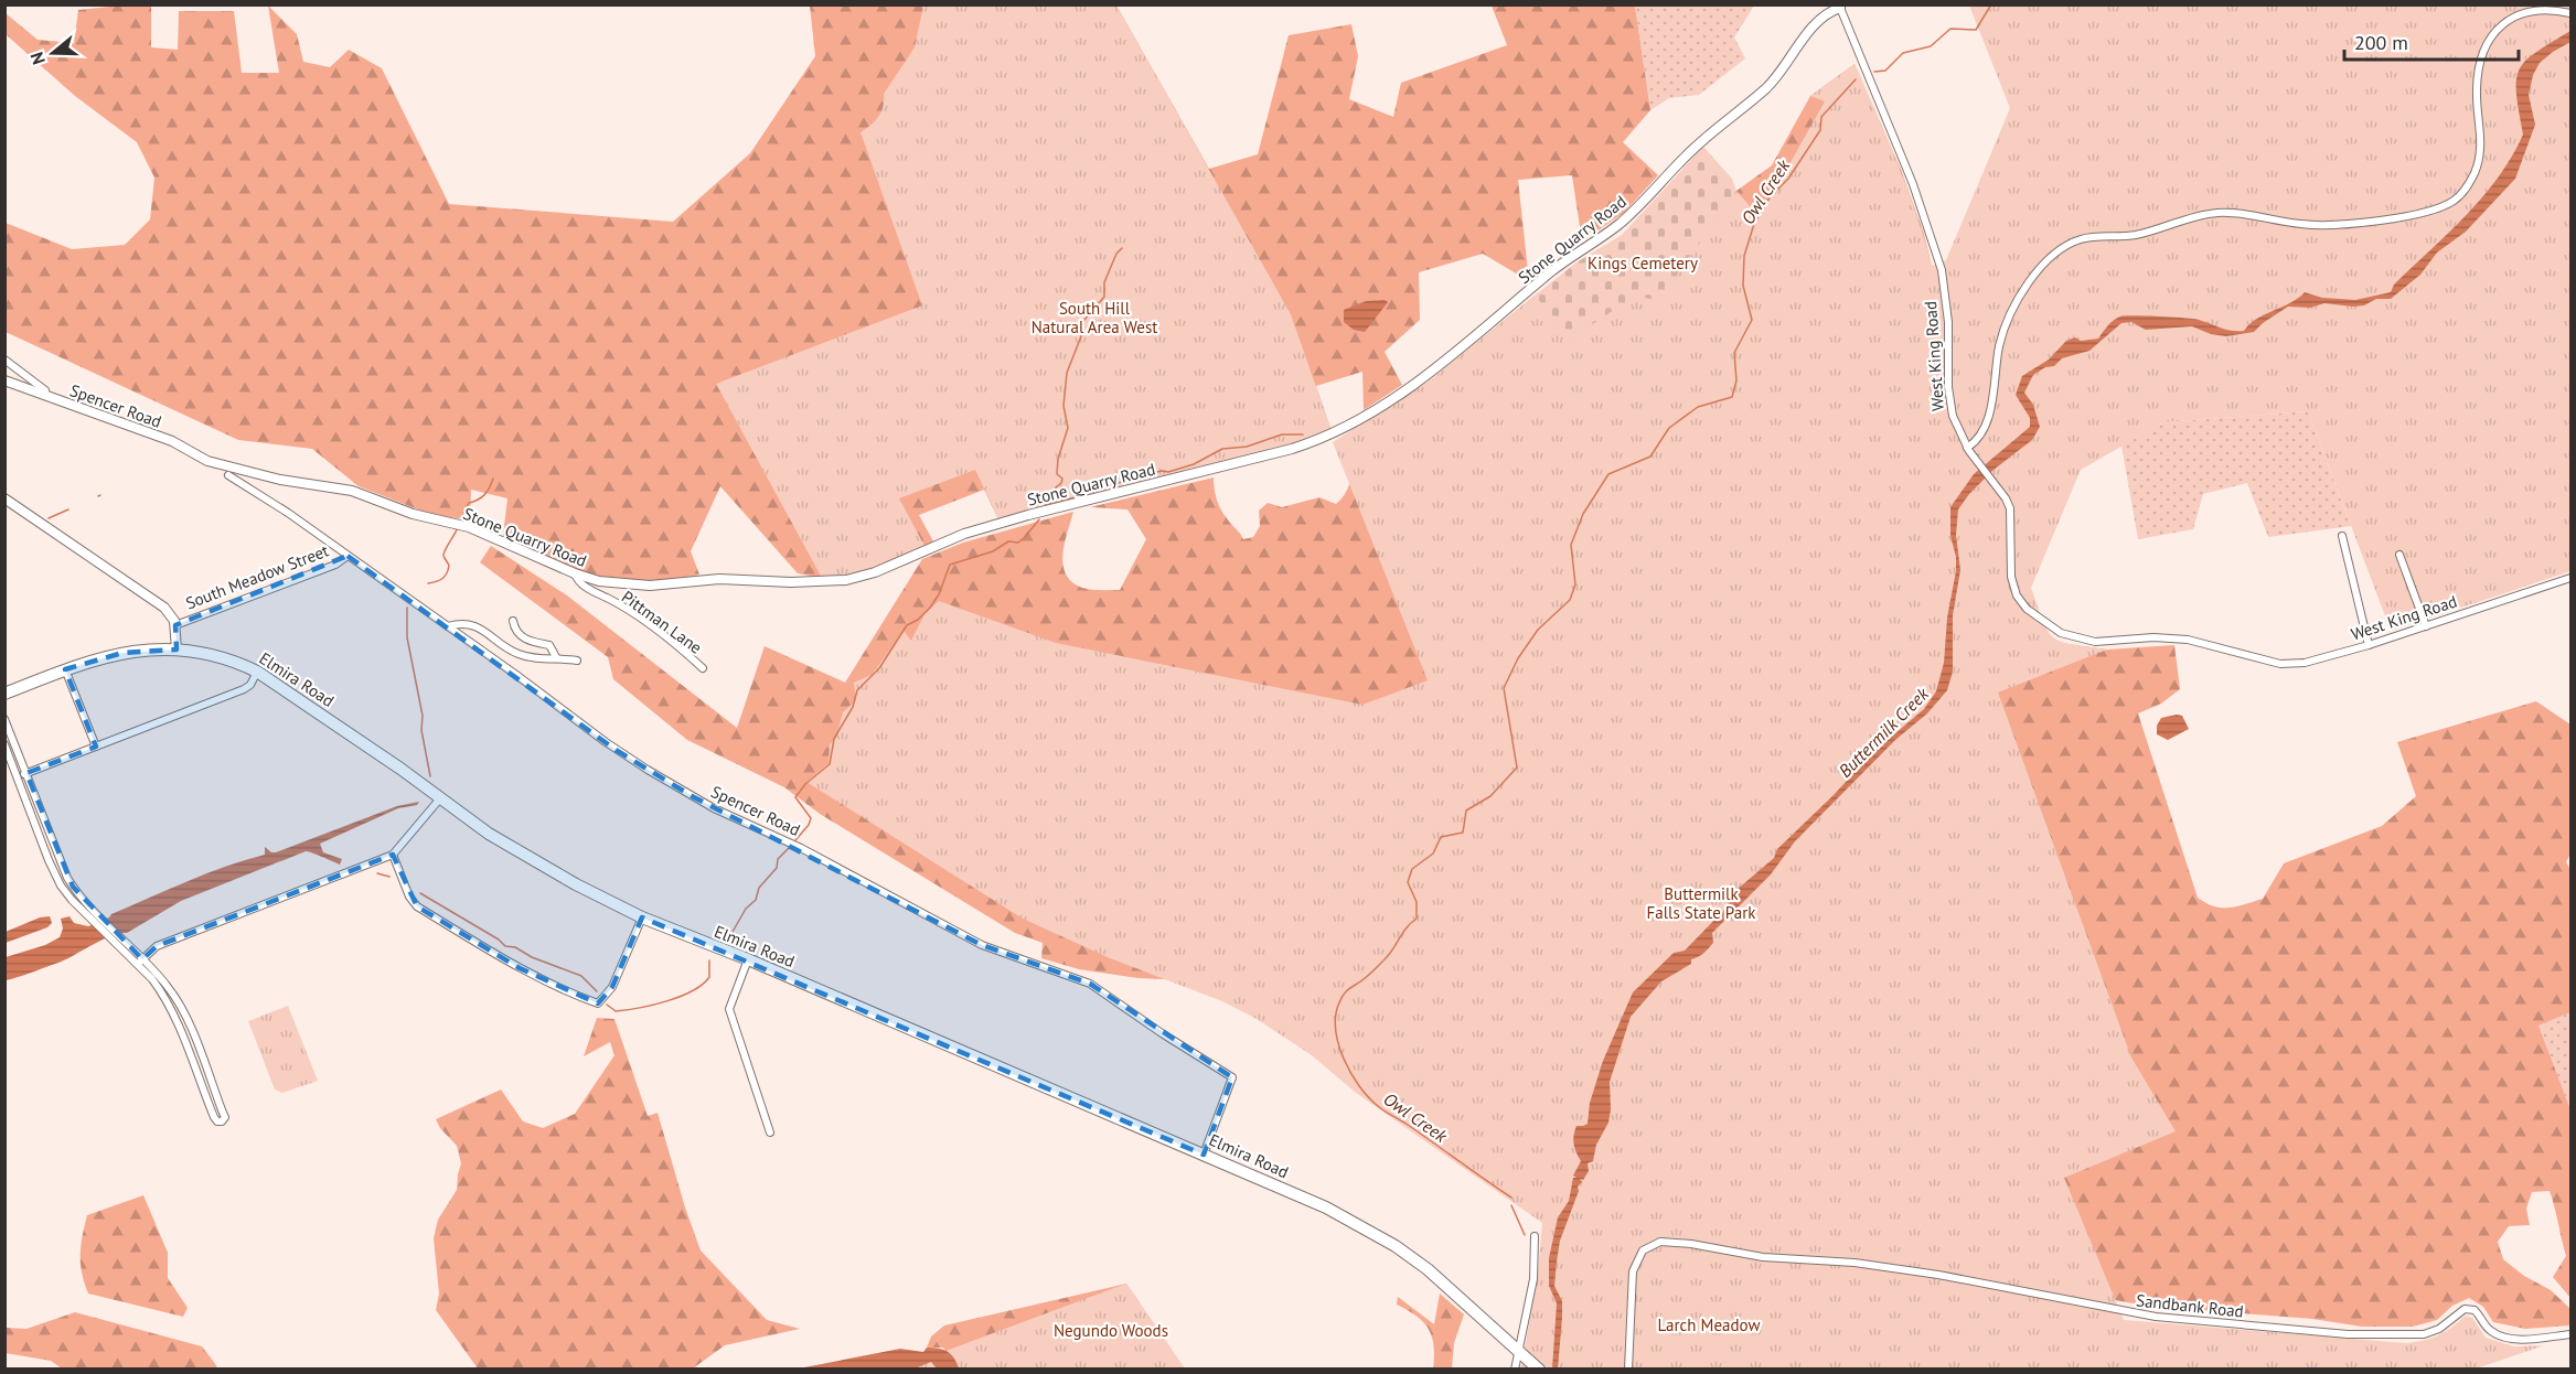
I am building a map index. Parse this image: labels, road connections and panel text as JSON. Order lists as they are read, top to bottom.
{
  "streets": {
    "highway": ["Elmira Road"],
    "street": [
      "Stone Quarry Road",
      "West King Road",
      "Spencer Road",
      "South Meadow Street",
      "Pittman Lane",
      "Sandbank Road"
    ]
  },
  "crossings": [
    ["Stone Quarry Road", "West King Road"],
    ["Stone Quarry Road", "Spencer Road"],
    ["Stone Quarry Road", "Pittman Lane"],
    ["Spencer Road", "South Meadow Street"],
    ["Spencer Road", "Elmira Road"]
  ],
  "water": ["Owl Creek", "Buttermilk Creek"],
  "parks": [
    "Kings Cemetery",
    "South Hill Natural Area West",
    "Buttermilk Falls State Park",
    "Larch Meadow",
    "Negundo Woods"
  ],
  "scale_bar": "200 m",
  "north": "left"
}
